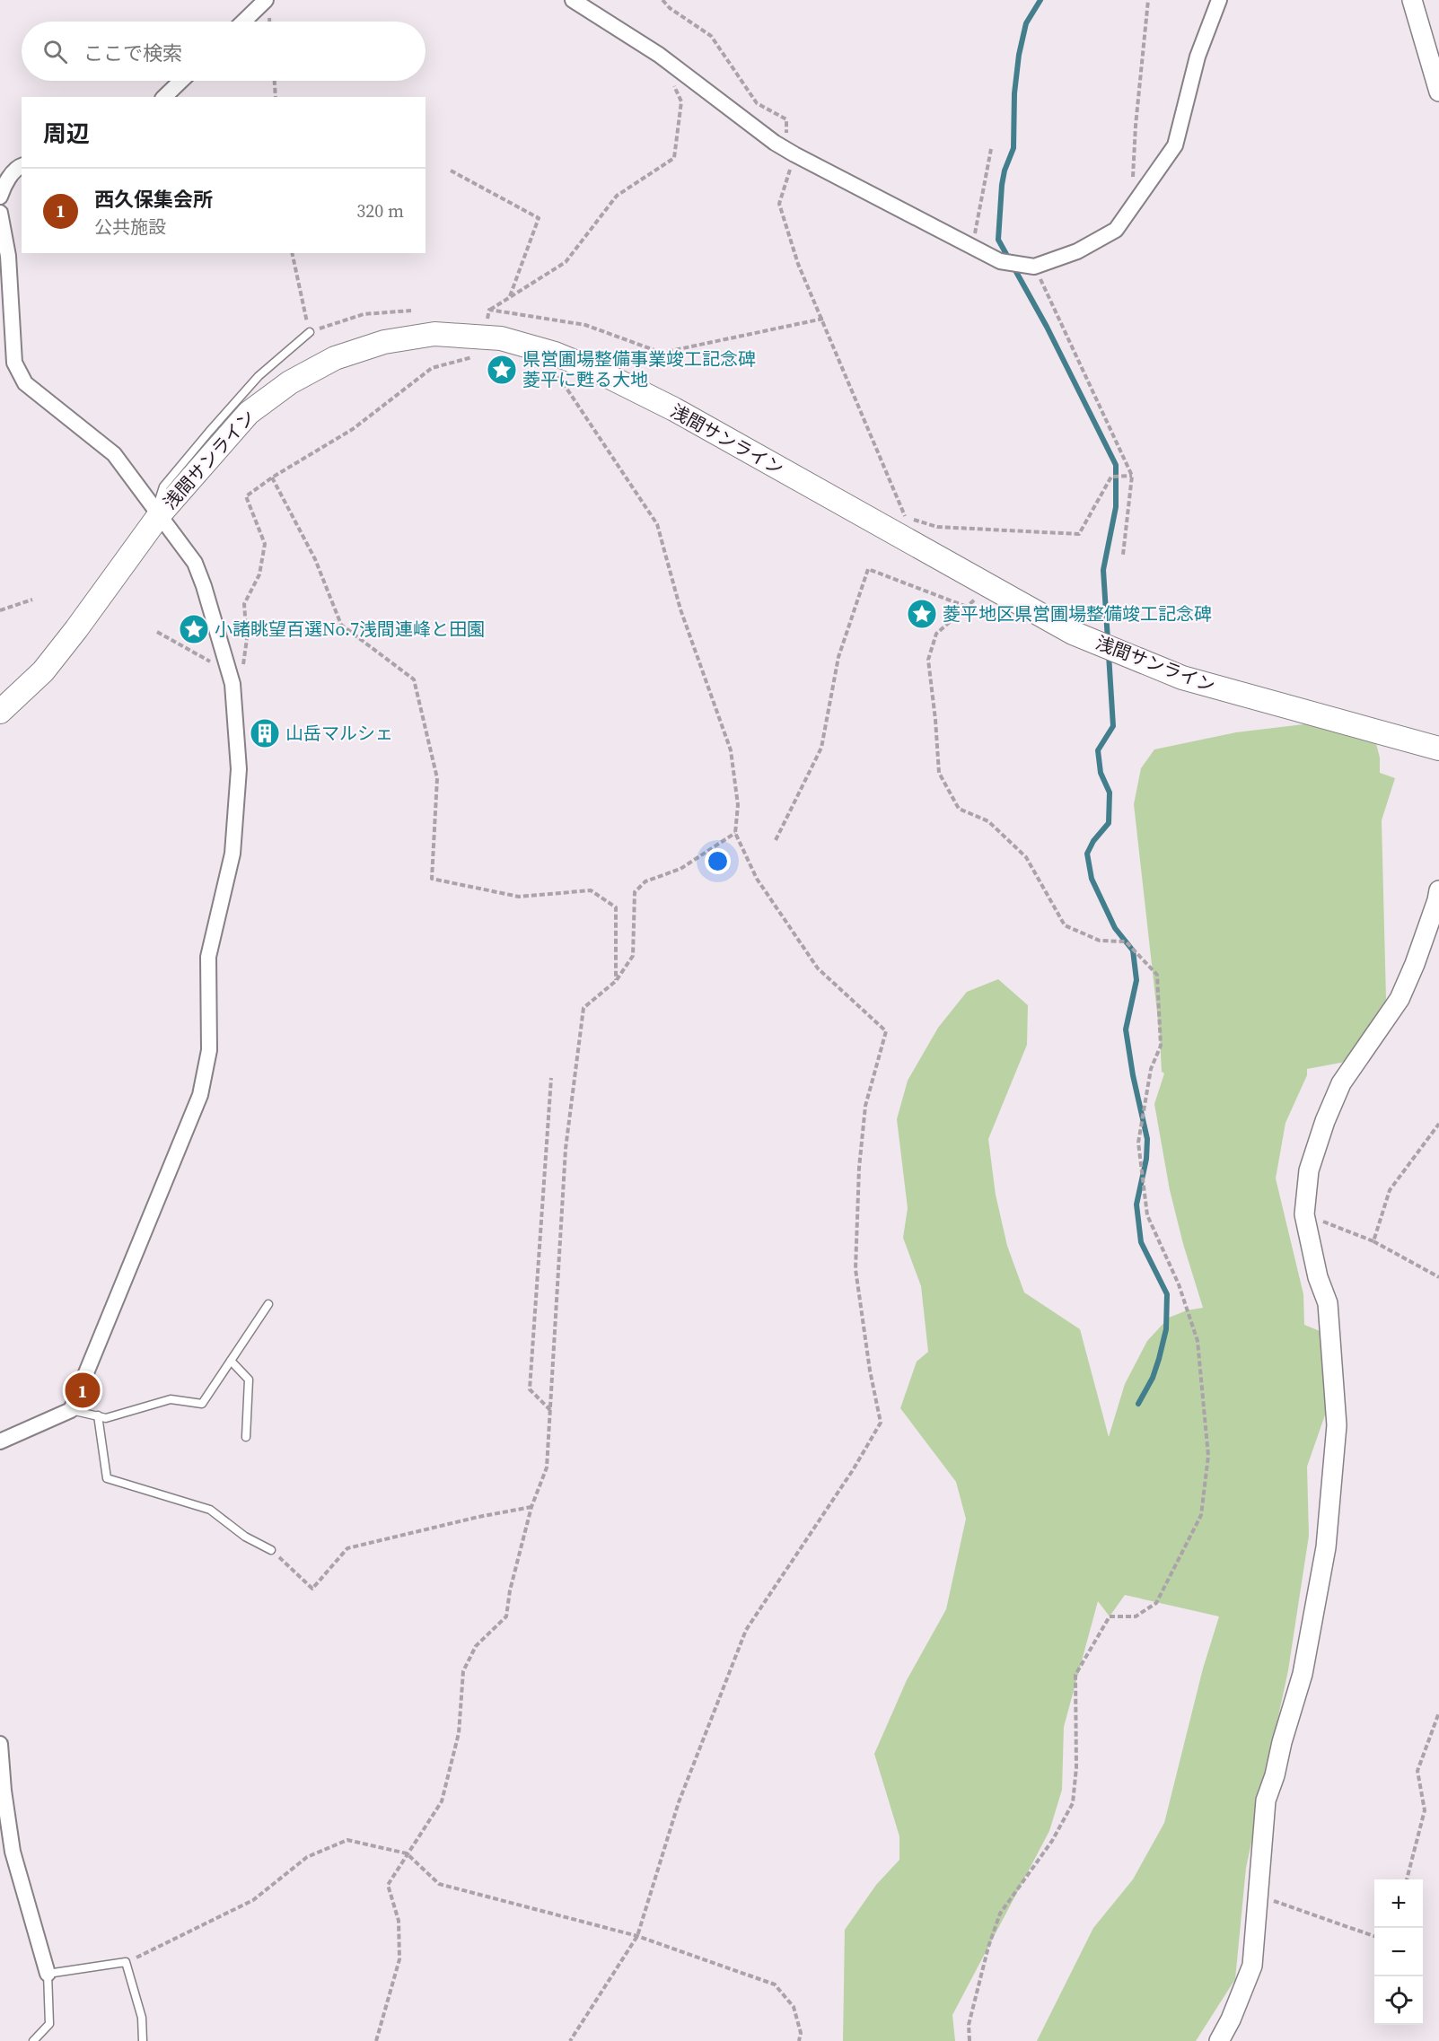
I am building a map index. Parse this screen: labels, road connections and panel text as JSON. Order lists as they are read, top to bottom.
{
  "streets": {
    "main road": ["浅間サンライン"]
  },
  "places": {
    "place": ["県営圃場整備事業竣工記念碑 菱平に甦る大地", "菱平地区県営圃場整備竣工記念碑", "小諸眺望百選No.7浅間連峰と田園"],
    "building": ["山岳マルシェ"]
  },
  "page": {
    "search": "ここで検索",
    "heading": "周辺",
    "list": [
      {
        "mark": "1",
        "name": "西久保集会所",
        "note": "公共施設",
        "value": "320 m"
      }
    ],
    "pins": "1",
    "map_buttons": ["+", "−"]
  }
}
